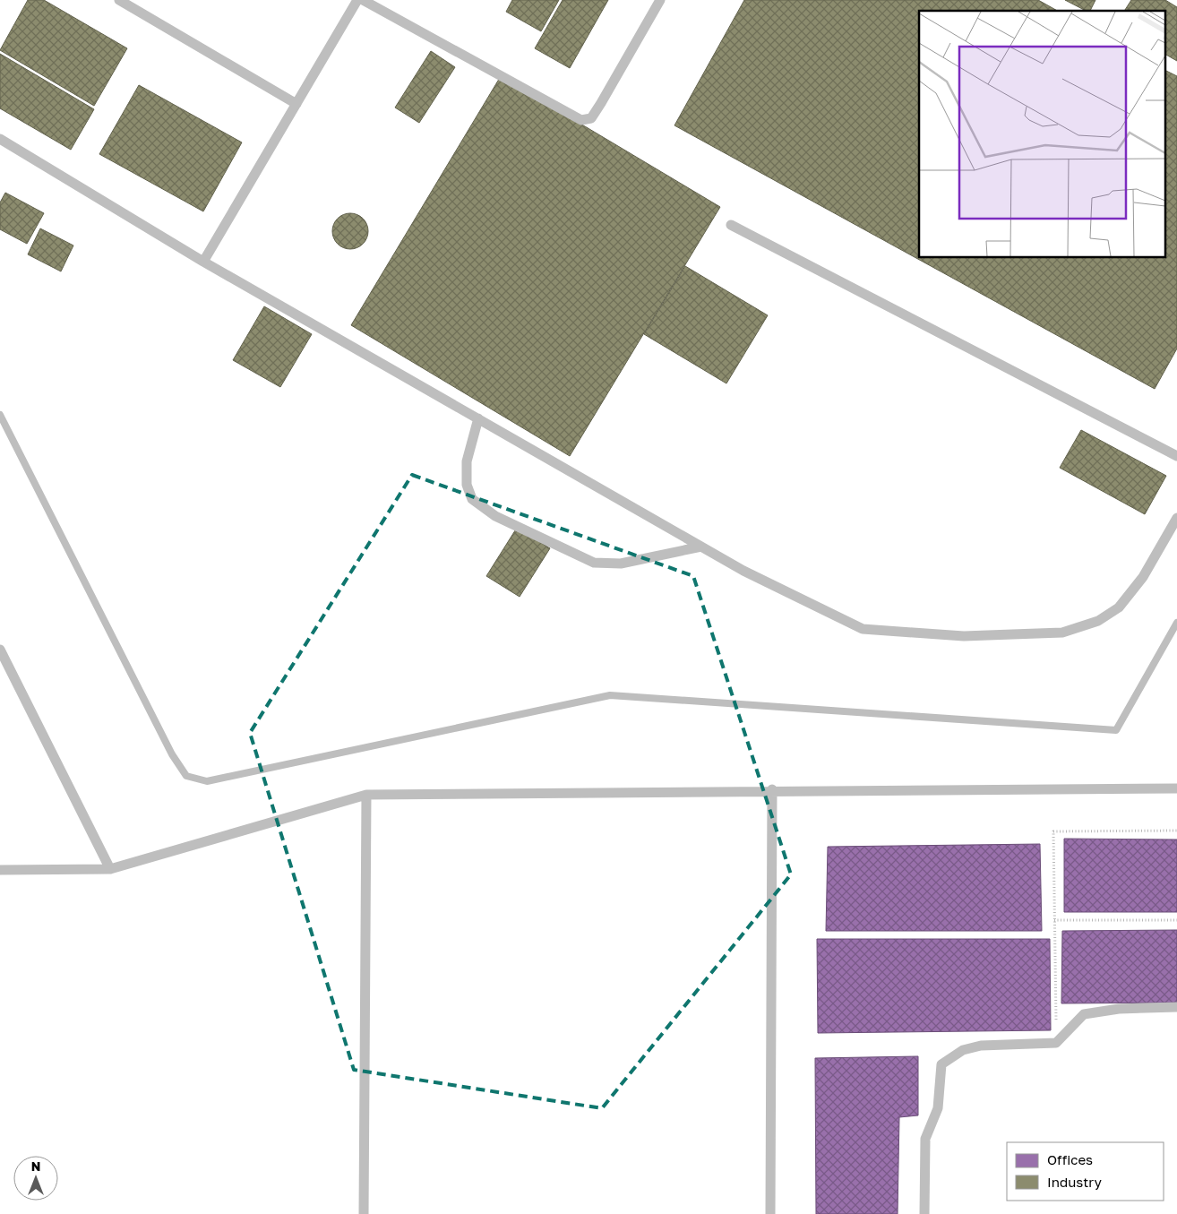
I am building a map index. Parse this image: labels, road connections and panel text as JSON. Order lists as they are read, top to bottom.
{
  "legend": ["Offices", "Industry"],
  "north": "top"
}
